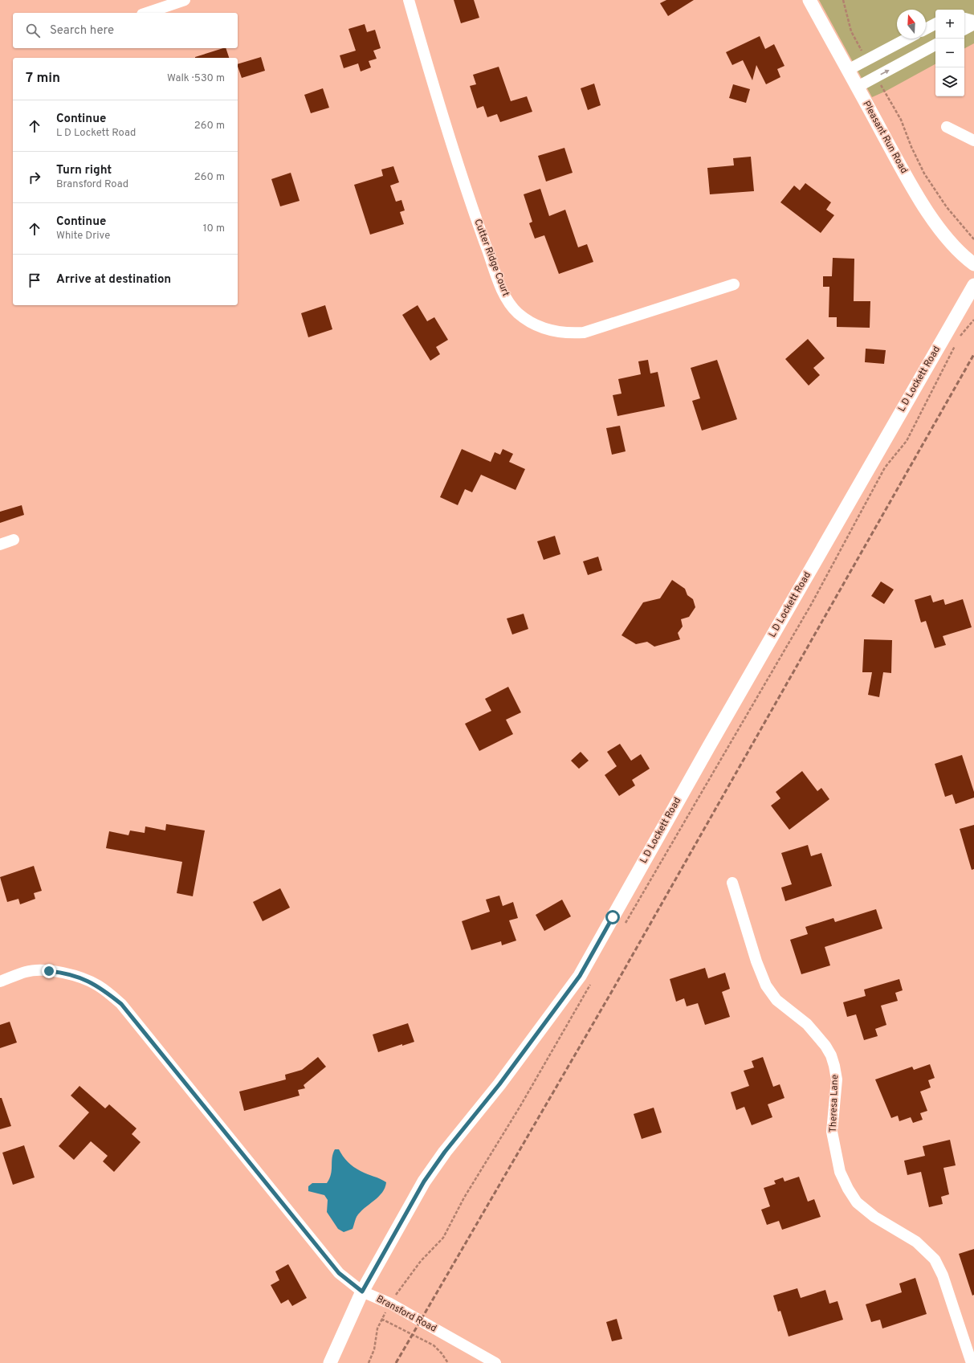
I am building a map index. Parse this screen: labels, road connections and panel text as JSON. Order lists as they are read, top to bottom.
{
  "streets": {
    "main road": ["Pleasant Run Road", "L D Lockett Road"],
    "street": ["Cutter Ridge Court", "Theresa Lane", "Bransford Road"]
  },
  "crossings": [
    ["L D Lockett Road", "Bransford Road"]
  ],
  "north": "top",
  "page": {
    "map_buttons": ["+", "−"],
    "search": "Search here",
    "heading": ["7 min", "Walk · 530 m"],
    "list": [
      ["Continue", "L D Lockett Road", "260 m"],
      ["Turn right", "Bransford Road", "260 m"],
      ["Continue", "White Drive", "10 m"],
      "Arrive at destination"
    ]
  }
}
